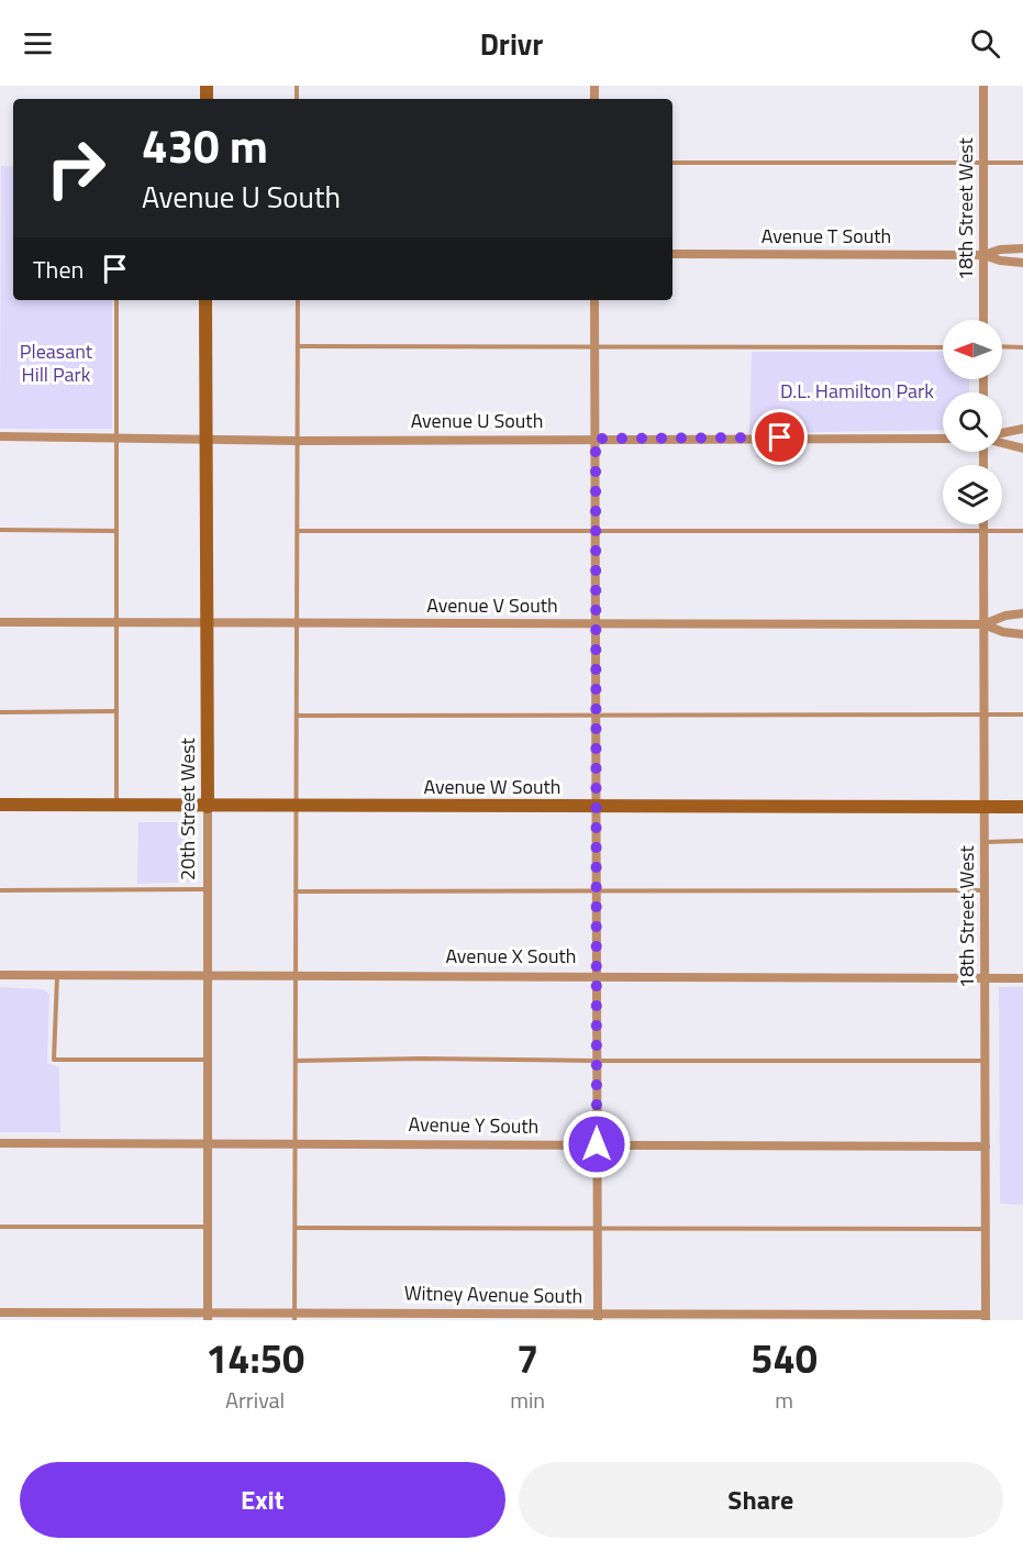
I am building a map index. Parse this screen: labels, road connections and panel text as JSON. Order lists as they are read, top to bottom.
{
  "streets": {
    "street": [
      "18th Street West",
      "Avenue T South",
      "Avenue U South",
      "Avenue V South",
      "Avenue W South",
      "20th Street West",
      "Avenue X South",
      "Avenue Y South",
      "Witney Avenue South"
    ]
  },
  "crossings": [
    ["18th Street West", "Avenue T South"],
    ["18th Street West", "Avenue V South"],
    ["18th Street West", "Avenue W South"],
    ["18th Street West", "Avenue X South"],
    ["18th Street West", "Avenue Y South"],
    ["18th Street West", "Witney Avenue South"],
    ["Avenue U South", "20th Street West"],
    ["Avenue V South", "20th Street West"],
    ["Avenue W South", "20th Street West"],
    ["20th Street West", "Avenue X South"],
    ["20th Street West", "Avenue Y South"],
    ["20th Street West", "Witney Avenue South"]
  ],
  "parks": ["Pleasant Hill Park", "D.L. Hamilton Park"],
  "north": "left",
  "page": {
    "header": "Drivr",
    "turn": ["430 m", "Avenue U South"],
    "then": "Then",
    "eta": [
      "14:50",
      "Arrival",
      "7",
      "min",
      "540",
      "m"
    ],
    "buttons": ["Exit", "Share"]
  }
}
